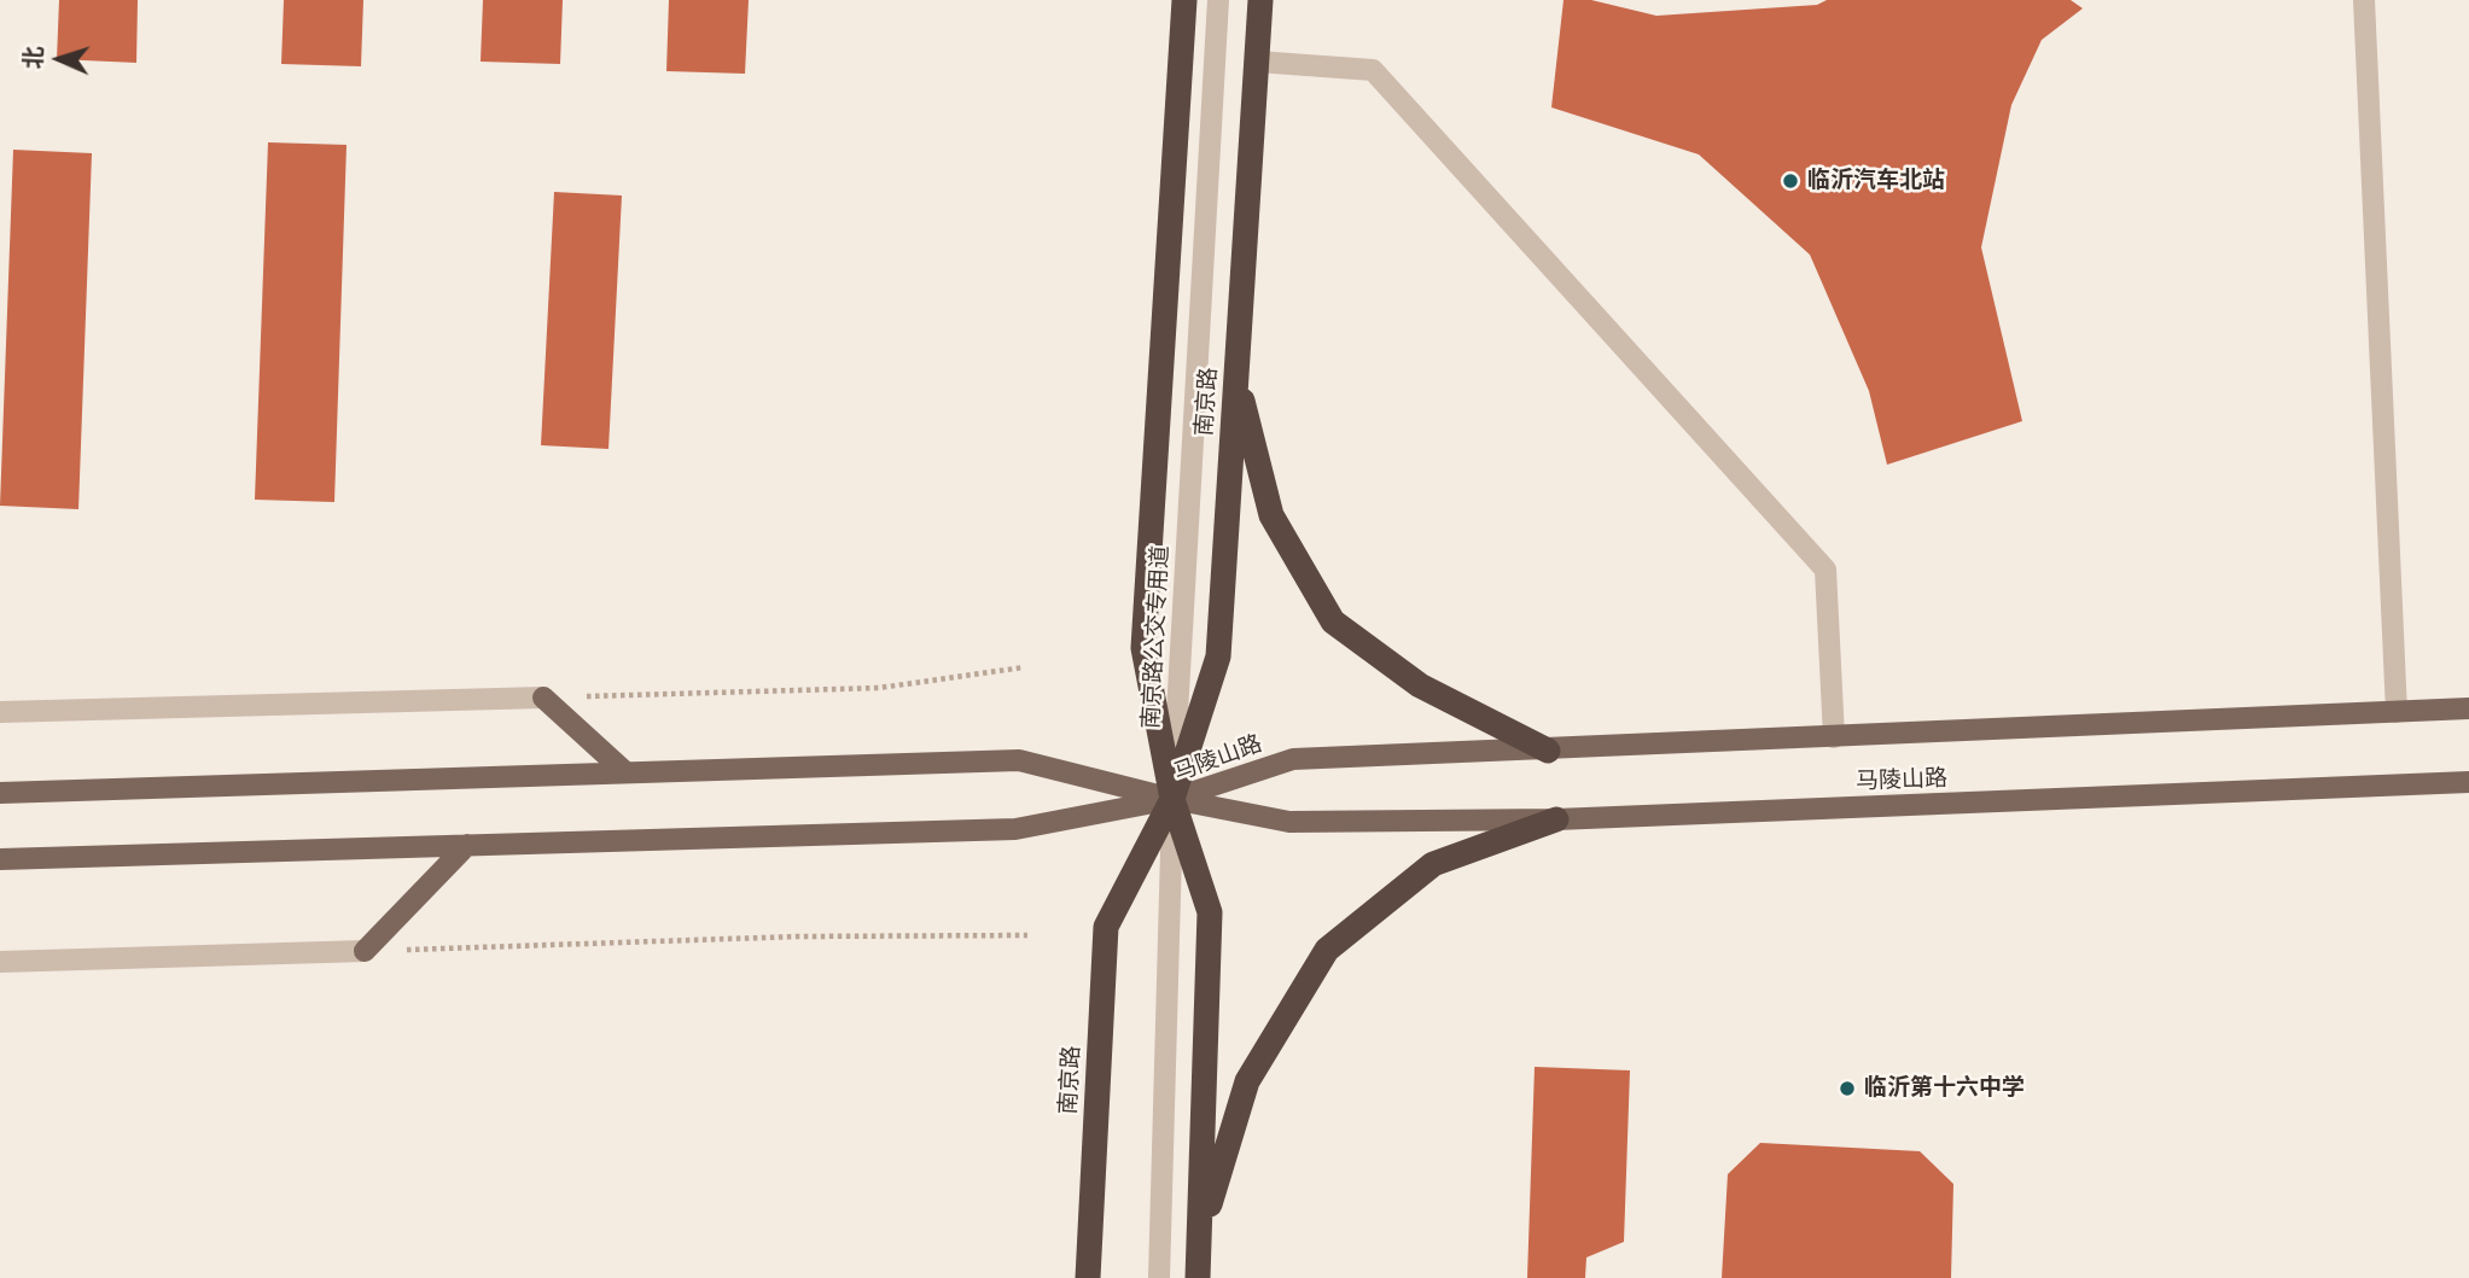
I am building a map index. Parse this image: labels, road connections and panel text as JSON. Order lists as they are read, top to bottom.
{
  "streets": {
    "highway": ["南京路"],
    "main road": ["马陵山路"],
    "street": ["南京路公交专用道"]
  },
  "crossings": [
    ["南京路", "南京路公交专用道"],
    ["南京路", "马陵山路"],
    ["南京路公交专用道", "马陵山路"]
  ],
  "places": ["临沂汽车北站", "临沂第十六中学"],
  "north": "left"
}
